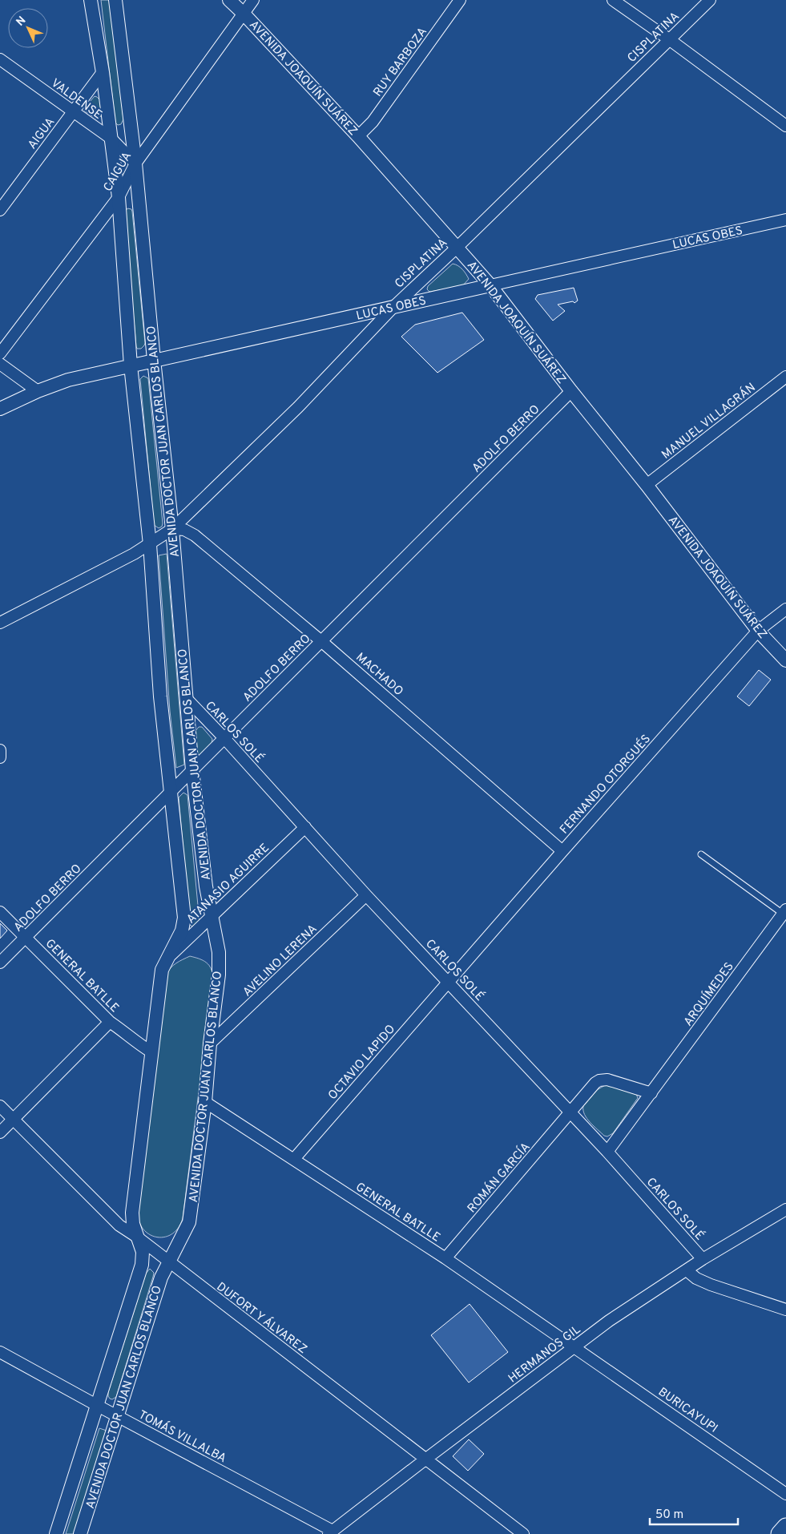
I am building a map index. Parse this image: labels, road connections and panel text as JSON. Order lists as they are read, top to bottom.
{
  "streets": {
    "street": [
      "CISPLATINA",
      "RUY BARBOZA",
      "AVENIDA JOAQUÍN SUÁREZ",
      "VALDENSE",
      "AIGUA",
      "CAIGUA",
      "LUCAS OBES",
      "MANUEL VILLAGRÁN",
      "ADOLFO BERRO",
      "AVENIDA DOCTOR JUAN CARLOS BLANCO",
      "MACHADO",
      "CARLOS SOLÉ",
      "FERNANDO OTORGUÉS",
      "ATANASIO AGUIRRE",
      "AVELINO LERENA",
      "GENERAL BATLLE",
      "ARQUÍMEDES",
      "OCTAVIO LAPIDO",
      "ROMÁN GARCÍA",
      "DUFORT Y ÁLVAREZ",
      "HERMANOS GIL",
      "BURICAYUPI",
      "TOMÁS VILLALBA"
    ]
  },
  "crossings": [
    ["CISPLATINA", "AVENIDA JOAQUÍN SUÁREZ"],
    ["CISPLATINA", "LUCAS OBES"],
    ["CISPLATINA", "AVENIDA DOCTOR JUAN CARLOS BLANCO"],
    ["CISPLATINA", "MACHADO"],
    ["RUY BARBOZA", "AVENIDA JOAQUÍN SUÁREZ"],
    ["AVENIDA JOAQUÍN SUÁREZ", "CAIGUA"],
    ["AVENIDA JOAQUÍN SUÁREZ", "LUCAS OBES"],
    ["AVENIDA JOAQUÍN SUÁREZ", "MANUEL VILLAGRÁN"],
    ["AVENIDA JOAQUÍN SUÁREZ", "ADOLFO BERRO"],
    ["AVENIDA JOAQUÍN SUÁREZ", "FERNANDO OTORGUÉS"],
    ["VALDENSE", "AIGUA"],
    ["VALDENSE", "CAIGUA"],
    ["VALDENSE", "AVENIDA DOCTOR JUAN CARLOS BLANCO"],
    ["AIGUA", "AVENIDA DOCTOR JUAN CARLOS BLANCO"],
    ["CAIGUA", "AVENIDA DOCTOR JUAN CARLOS BLANCO"],
    ["LUCAS OBES", "AVENIDA DOCTOR JUAN CARLOS BLANCO"],
    ["ADOLFO BERRO", "AVENIDA DOCTOR JUAN CARLOS BLANCO"],
    ["ADOLFO BERRO", "MACHADO"],
    ["ADOLFO BERRO", "CARLOS SOLÉ"],
    ["ADOLFO BERRO", "GENERAL BATLLE"],
    ["AVENIDA DOCTOR JUAN CARLOS BLANCO", "MACHADO"],
    ["AVENIDA DOCTOR JUAN CARLOS BLANCO", "CARLOS SOLÉ"],
    ["AVENIDA DOCTOR JUAN CARLOS BLANCO", "ATANASIO AGUIRRE"],
    ["AVENIDA DOCTOR JUAN CARLOS BLANCO", "AVELINO LERENA"],
    ["AVENIDA DOCTOR JUAN CARLOS BLANCO", "GENERAL BATLLE"],
    ["AVENIDA DOCTOR JUAN CARLOS BLANCO", "DUFORT Y ÁLVAREZ"],
    ["AVENIDA DOCTOR JUAN CARLOS BLANCO", "TOMÁS VILLALBA"],
    ["MACHADO", "FERNANDO OTORGUÉS"],
    ["CARLOS SOLÉ", "FERNANDO OTORGUÉS"],
    ["CARLOS SOLÉ", "ATANASIO AGUIRRE"],
    ["CARLOS SOLÉ", "AVELINO LERENA"],
    ["CARLOS SOLÉ", "ARQUÍMEDES"],
    ["CARLOS SOLÉ", "OCTAVIO LAPIDO"],
    ["CARLOS SOLÉ", "ROMÁN GARCÍA"],
    ["CARLOS SOLÉ", "HERMANOS GIL"],
    ["FERNANDO OTORGUÉS", "OCTAVIO LAPIDO"],
    ["GENERAL BATLLE", "OCTAVIO LAPIDO"],
    ["GENERAL BATLLE", "ROMÁN GARCÍA"],
    ["GENERAL BATLLE", "HERMANOS GIL"],
    ["GENERAL BATLLE", "BURICAYUPI"],
    ["DUFORT Y ÁLVAREZ", "HERMANOS GIL"],
    ["HERMANOS GIL", "BURICAYUPI"],
    ["HERMANOS GIL", "TOMÁS VILLALBA"]
  ],
  "scale_bar": "50 m",
  "north": "top left"
}
